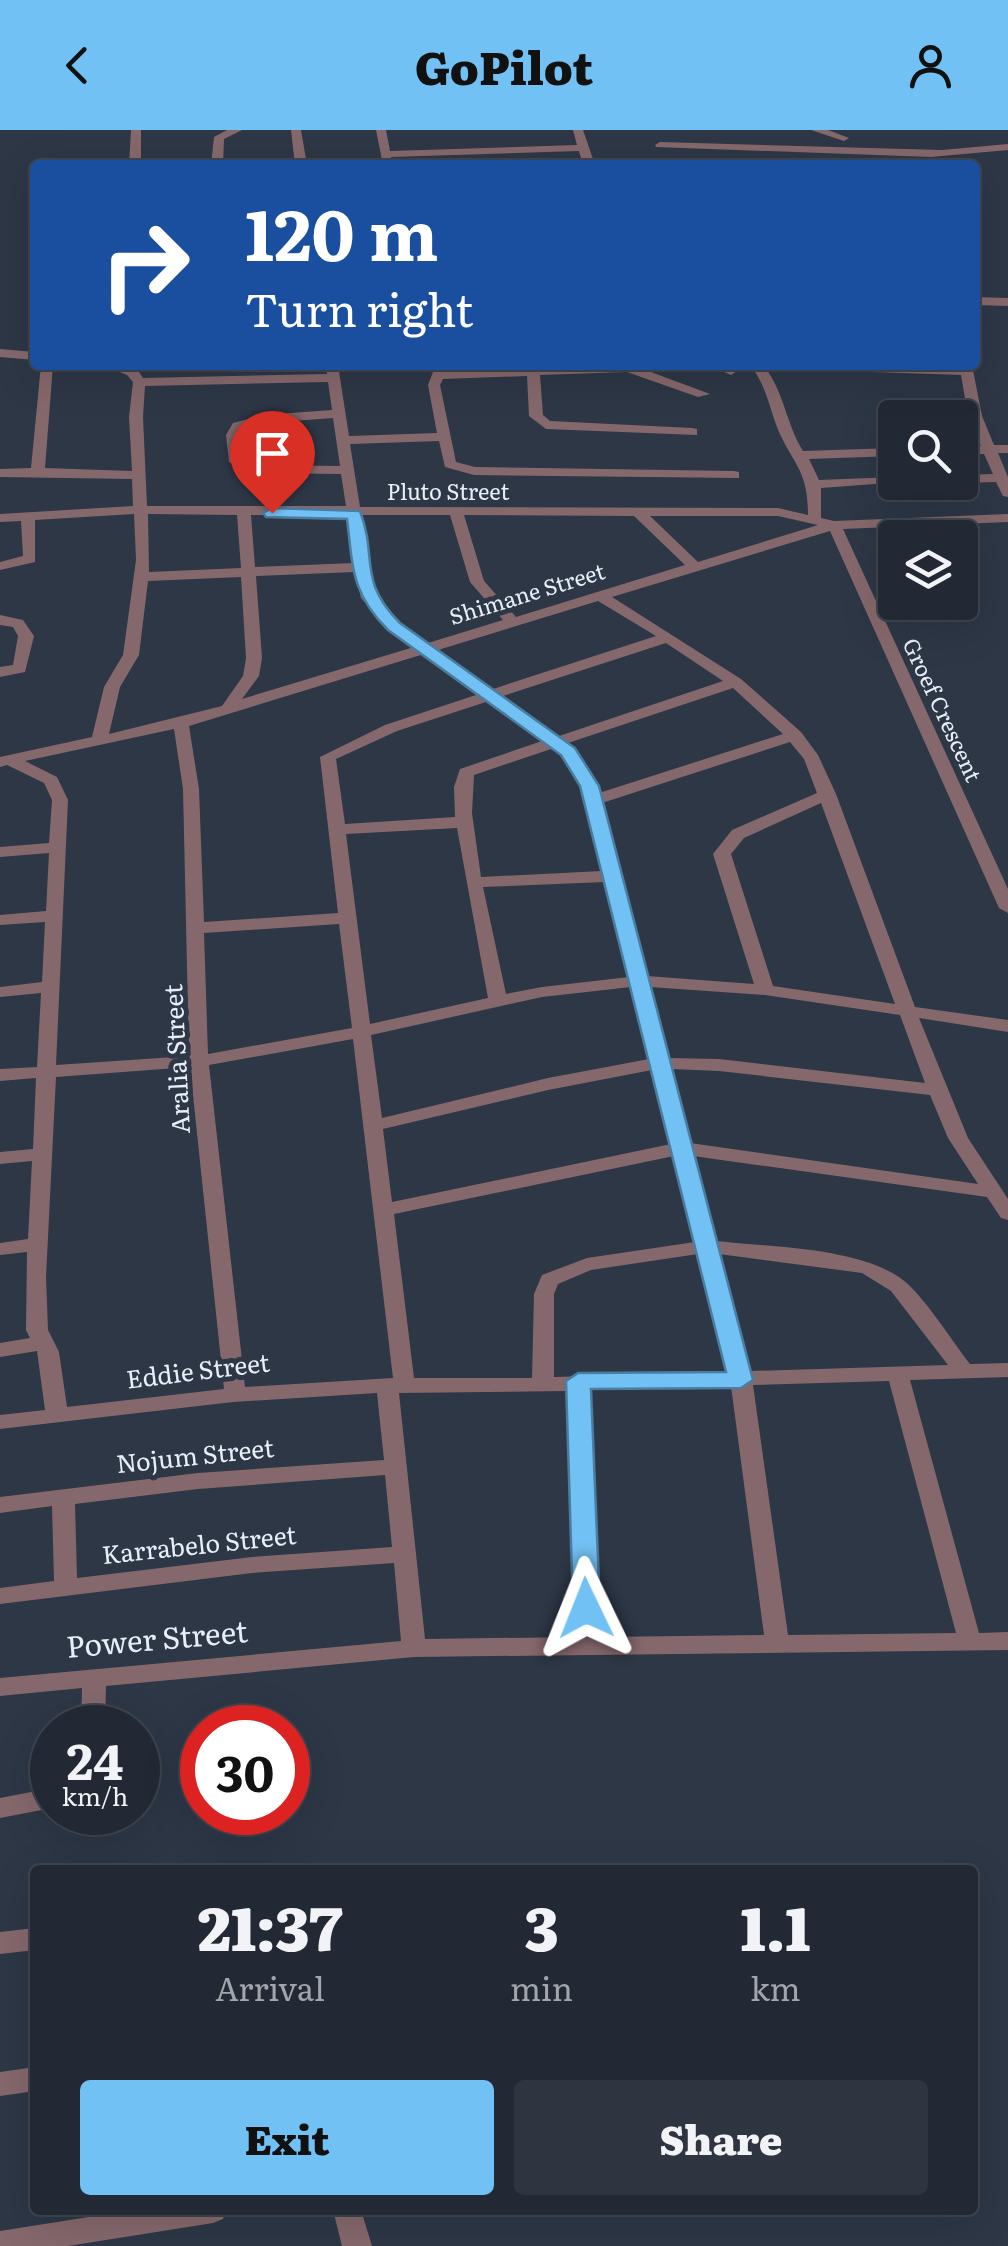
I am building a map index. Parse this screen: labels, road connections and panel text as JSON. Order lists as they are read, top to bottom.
{
  "streets": {
    "street": [
      "Pluto Street",
      "Shimane Street",
      "Groef Crescent",
      "Aralia Street",
      "Eddie Street",
      "Nojum Street",
      "Karrabelo Street",
      "Power Street"
    ]
  },
  "crossings": [
    ["Pluto Street", "Shimane Street"],
    ["Pluto Street", "Groef Crescent"],
    ["Shimane Street", "Groef Crescent"],
    ["Shimane Street", "Aralia Street"],
    ["Aralia Street", "Eddie Street"]
  ],
  "page": {
    "header": "GoPilot",
    "turn": ["120 m", "Turn right"],
    "speed": "24 km/h",
    "limit": "30",
    "eta": [
      "21:37",
      "Arrival",
      "3",
      "min",
      "1.1",
      "km"
    ],
    "buttons": ["Exit", "Share"]
  }
}
